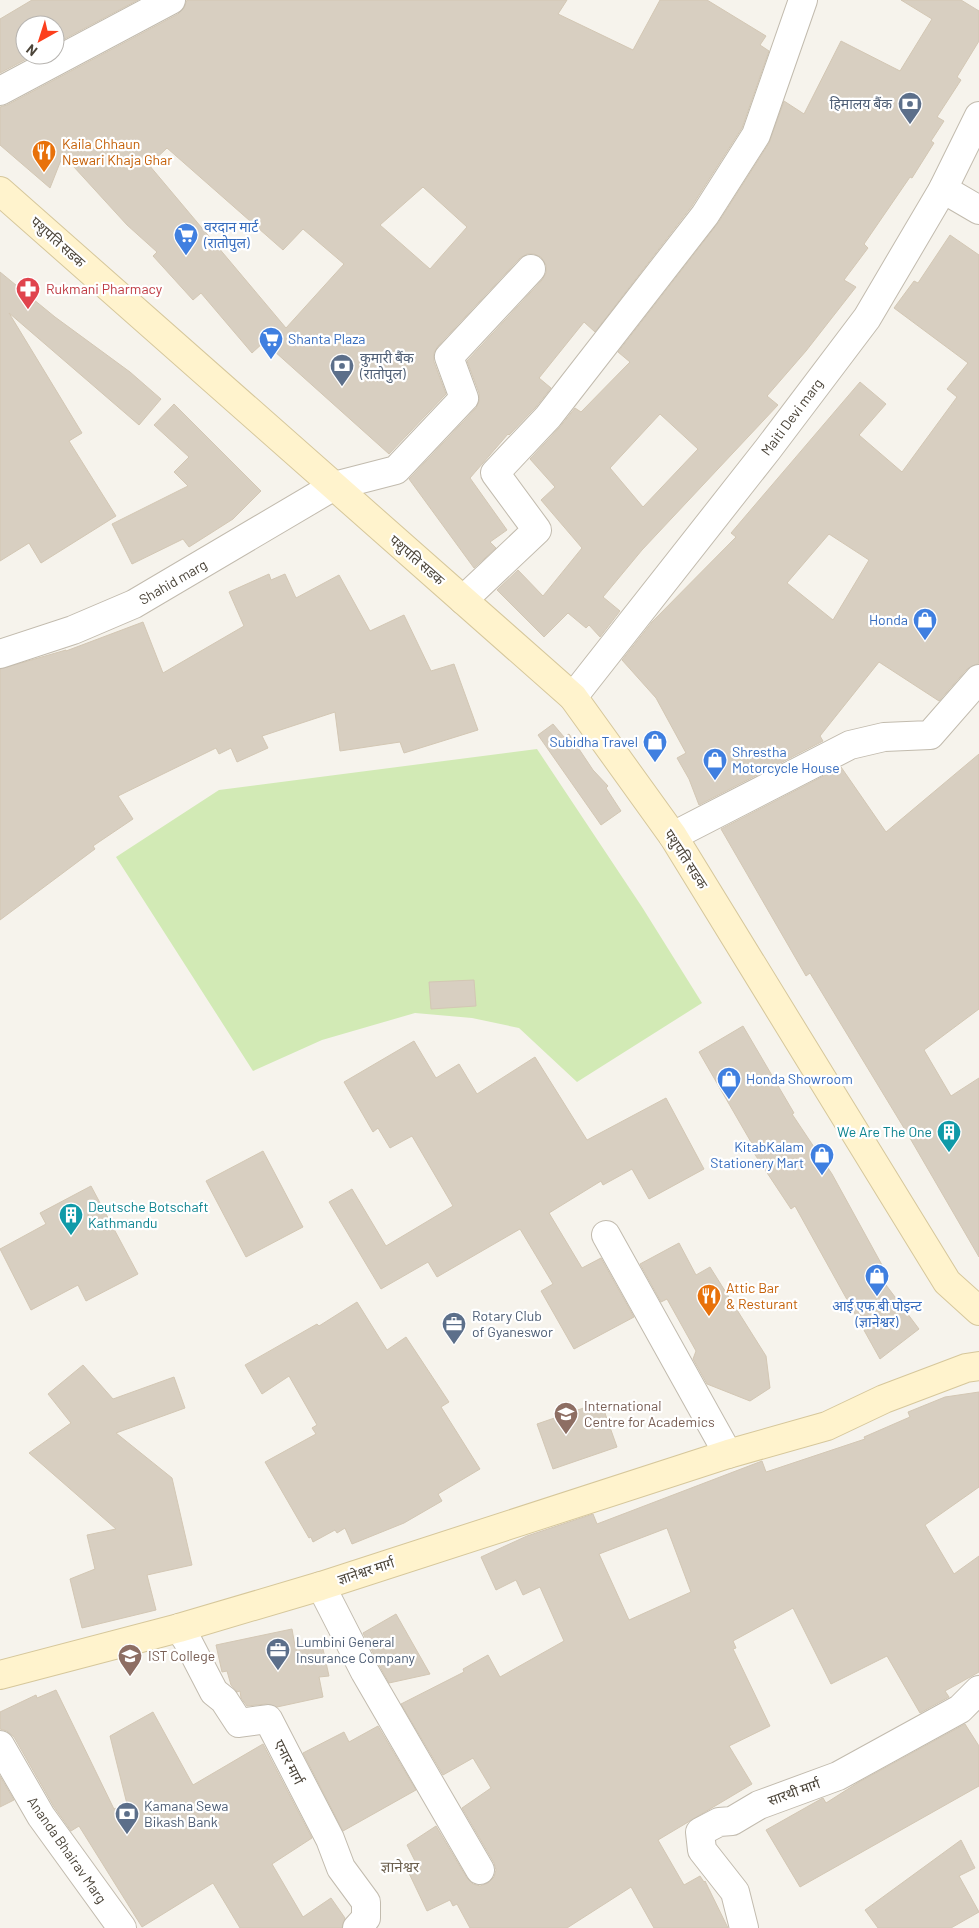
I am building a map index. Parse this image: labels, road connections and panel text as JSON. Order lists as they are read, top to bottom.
{
  "streets": {
    "main road": ["पशुपति सडक", "ज्ञानेश्वर मार्ग"],
    "street": [
      "Maiti Devi marg",
      "Shahid marg",
      "एनार मार्ग",
      "सारथी मार्ग",
      "Ananda Bhairav Marg"
    ]
  },
  "crossings": [
    ["पशुपति सडक", "Maiti Devi marg"],
    ["पशुपति सडक", "Shahid marg"],
    ["ज्ञानेश्वर मार्ग", "एनार मार्ग"]
  ],
  "districts": ["ज्ञानेश्वर"],
  "places": {
    "bank": ["हिमालय बैंक", "कुमारी बैंक (रातोपुल)", "Kamana Sewa Bikash Bank"],
    "restaurant": ["Kaila Chhaun Newari Khaja Ghar", "Attic Bar & Resturant"],
    "supermarket": ["वरदान मार्ट (रातोपुल)", "Shanta Plaza"],
    "pharmacy": ["Rukmani Pharmacy"],
    "shop": [
      "Honda",
      "Subidha Travel",
      "Shrestha Motorcycle House",
      "Honda Showroom",
      "KitabKalam Stationery Mart",
      "आई एफ बी पोइन्ट (ज्ञानेश्वर)"
    ],
    "building": ["We Are The One", "Deutsche Botschaft Kathmandu"],
    "office": ["Rotary Club of Gyaneswor", "Lumbini General Insurance Company"],
    "school or university": ["International Centre for Academics", "IST College"]
  },
  "north": "bottom left"
}
